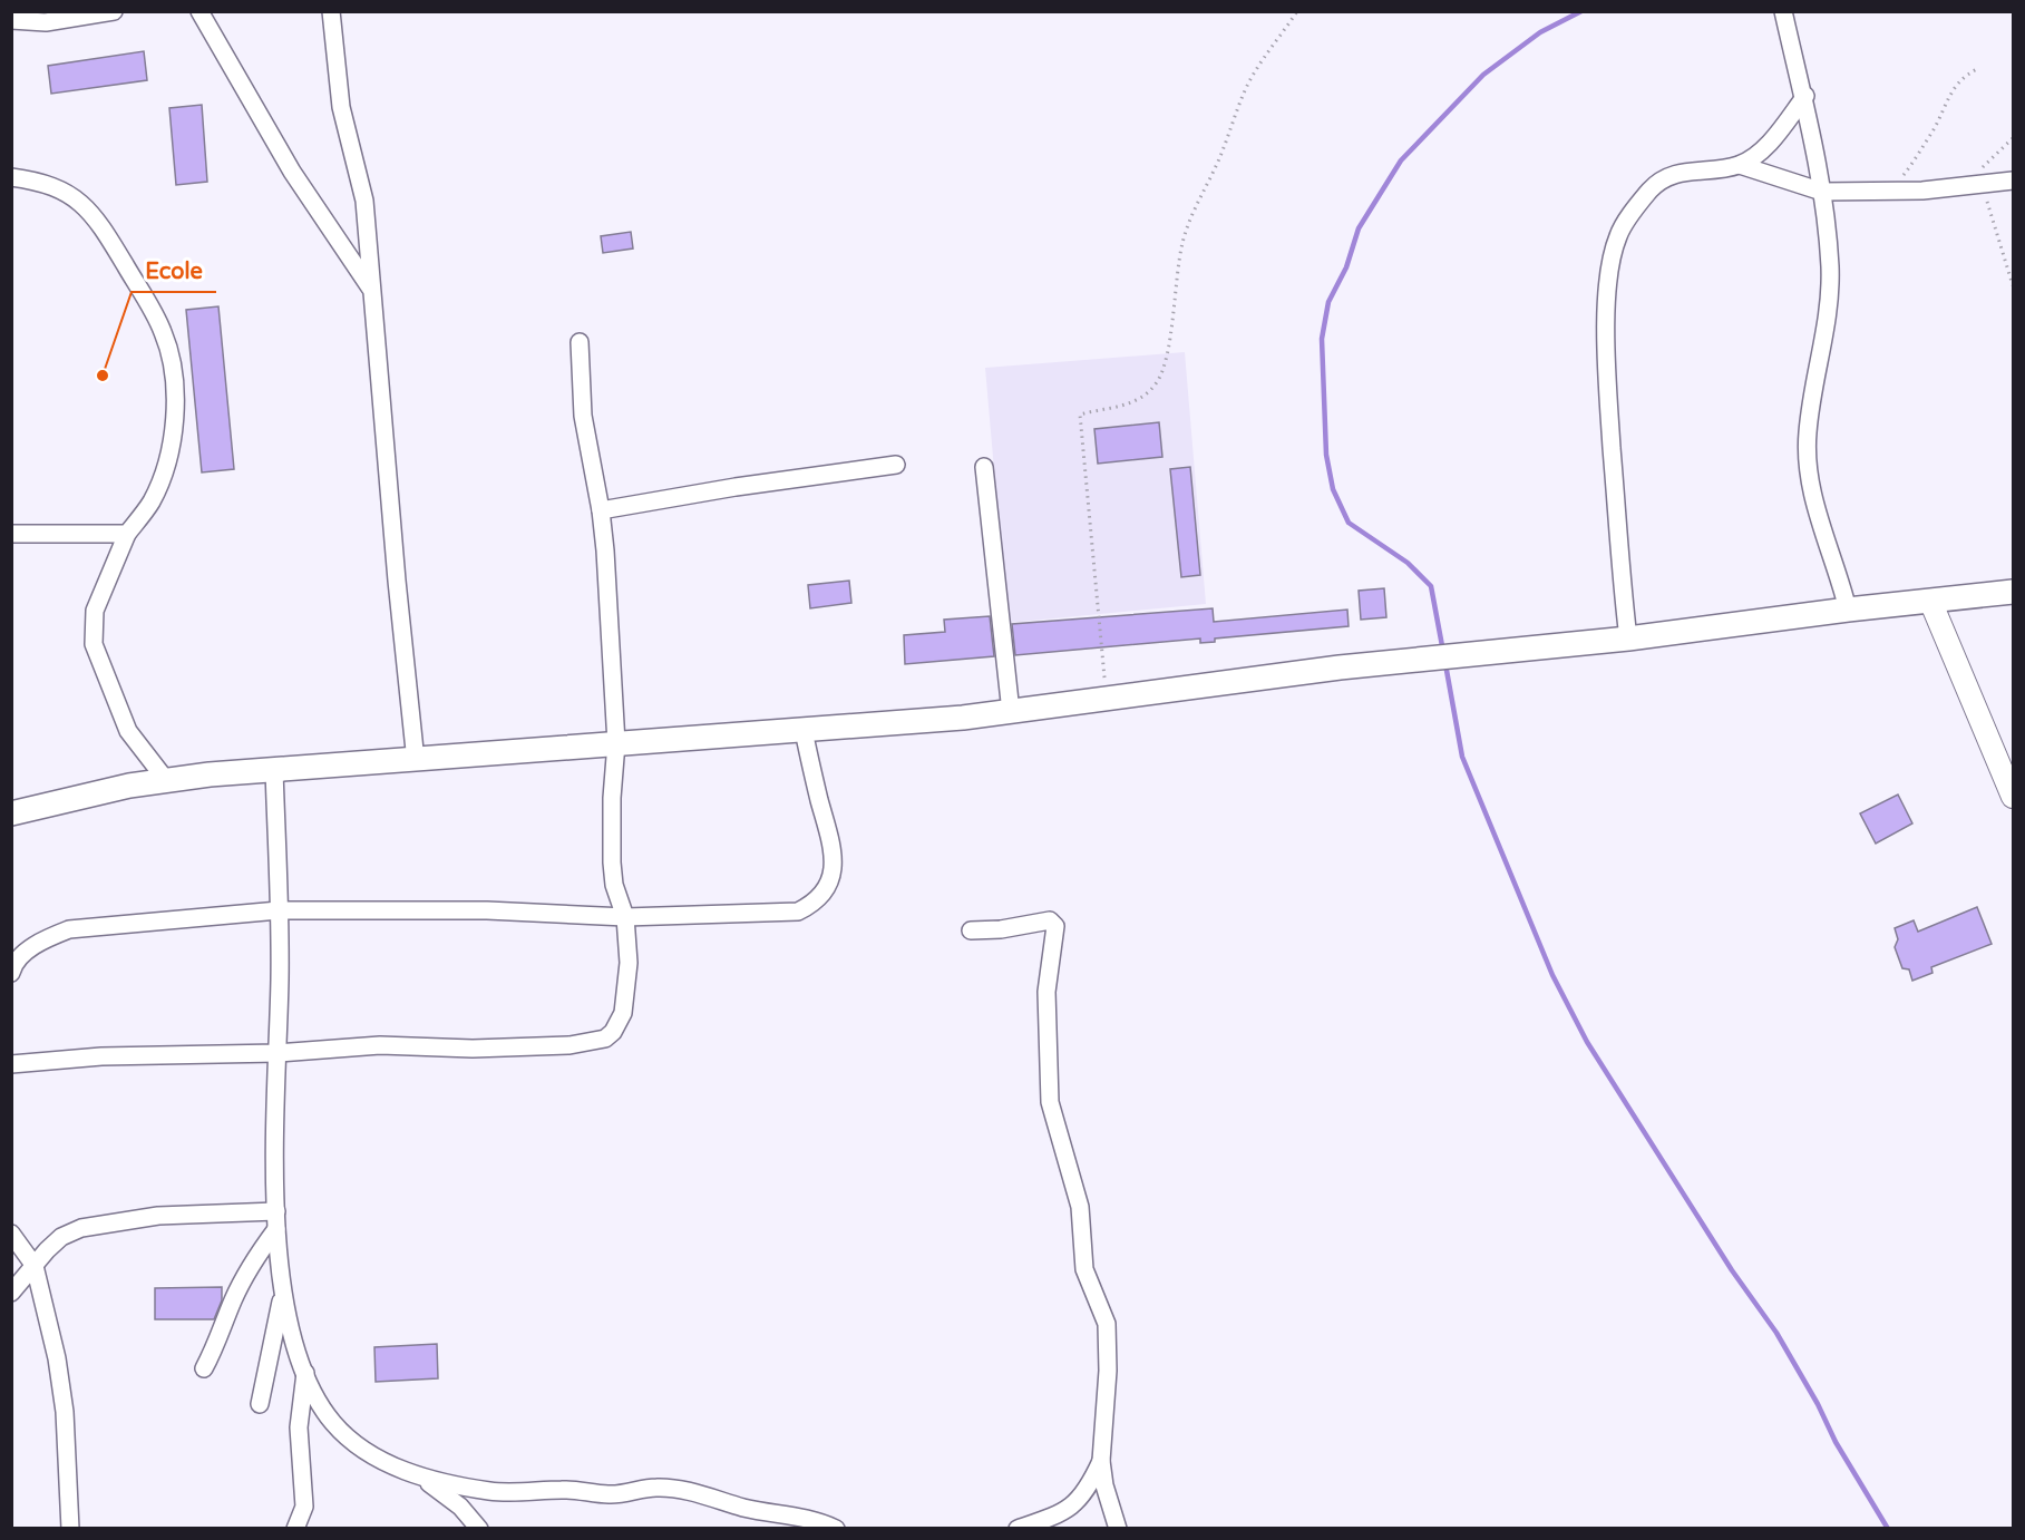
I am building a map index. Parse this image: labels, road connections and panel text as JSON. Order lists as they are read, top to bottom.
{
  "places": ["Ecole"]
}
